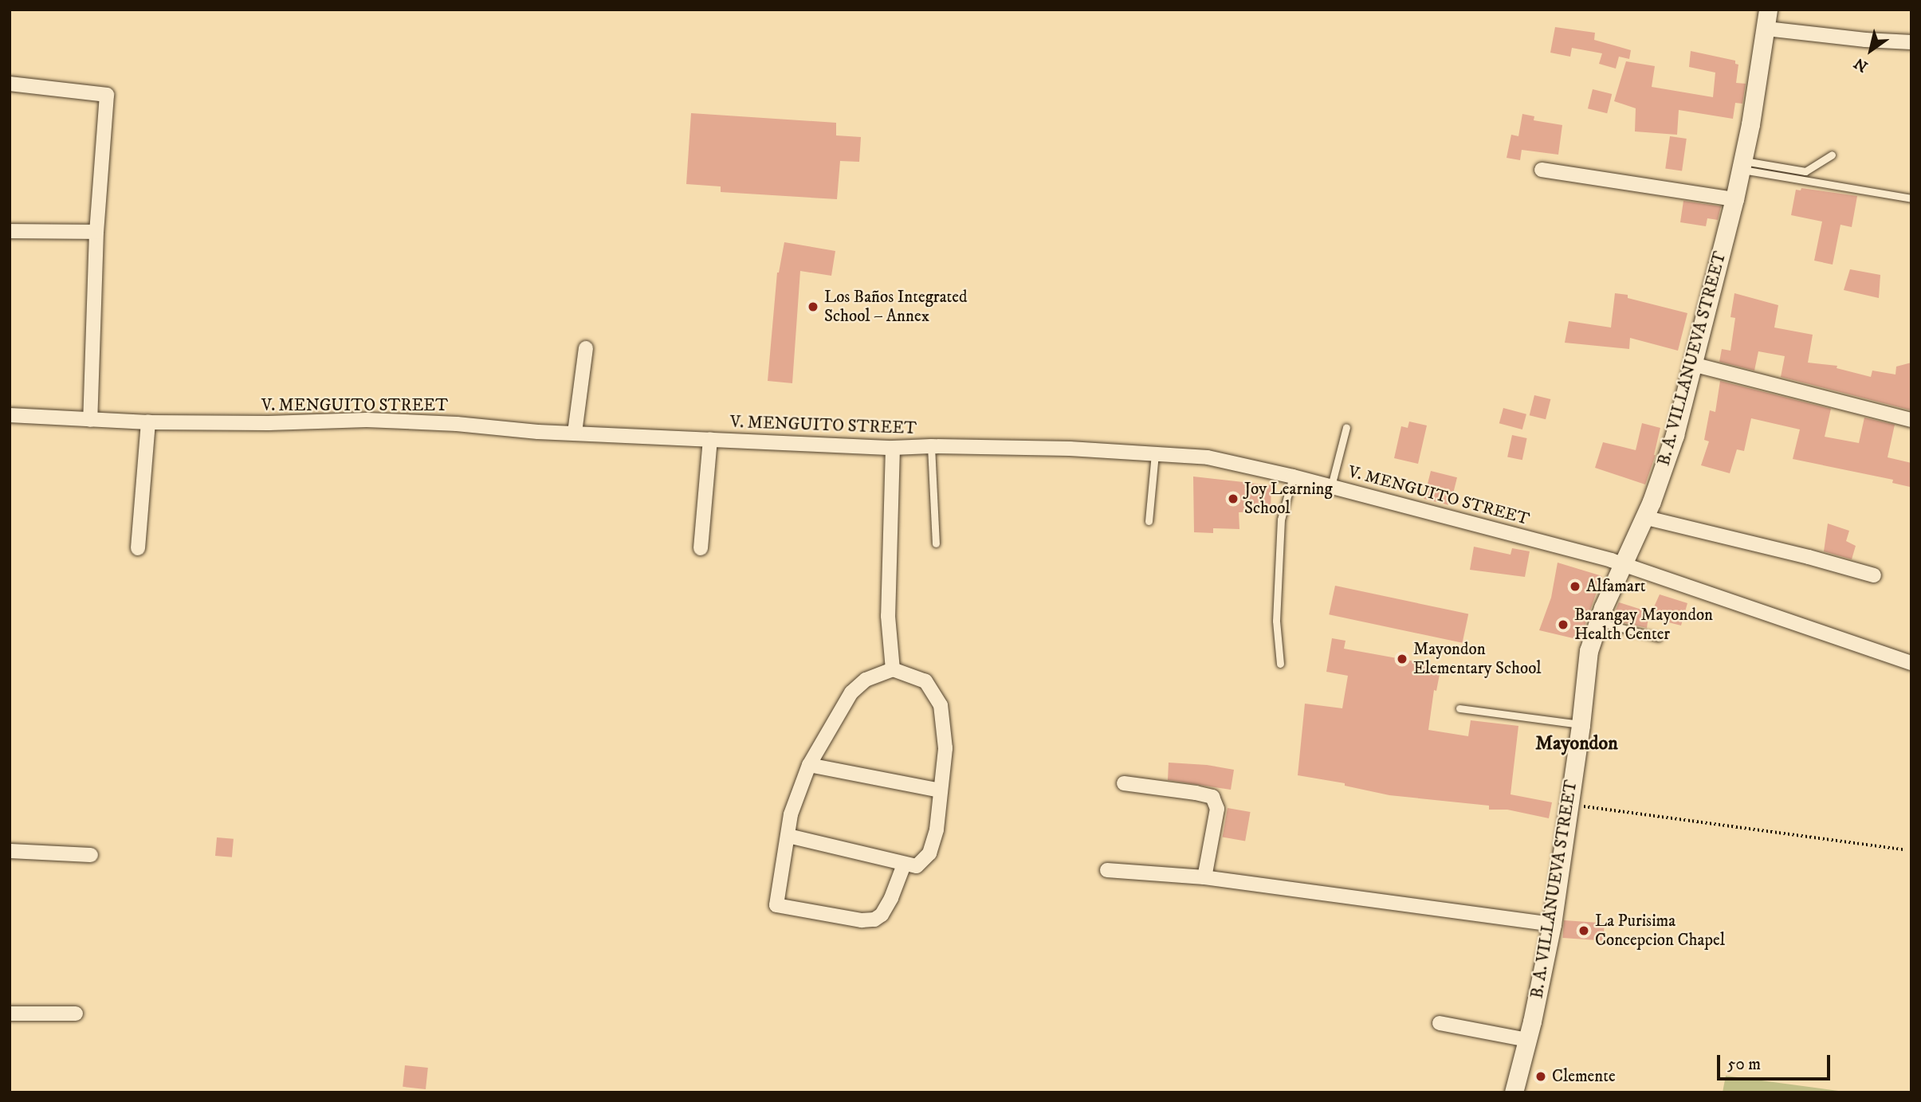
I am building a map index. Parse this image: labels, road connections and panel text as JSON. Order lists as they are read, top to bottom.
{
  "streets": {
    "street": ["B. A. VILLANUEVA STREET", "V. MENGUITO STREET"]
  },
  "crossings": [
    ["B. A. VILLANUEVA STREET", "V. MENGUITO STREET"]
  ],
  "districts": ["Mayondon"],
  "places": [
    "Los Baños Integrated School – Annex",
    "Joy Learning School",
    "Alfamart",
    "Barangay Mayondon Health Center",
    "Mayondon Elementary School",
    "La Purisima Concepcion Chapel",
    "Clemente"
  ],
  "scale_bar": "50 m",
  "north": "bottom left"
}
